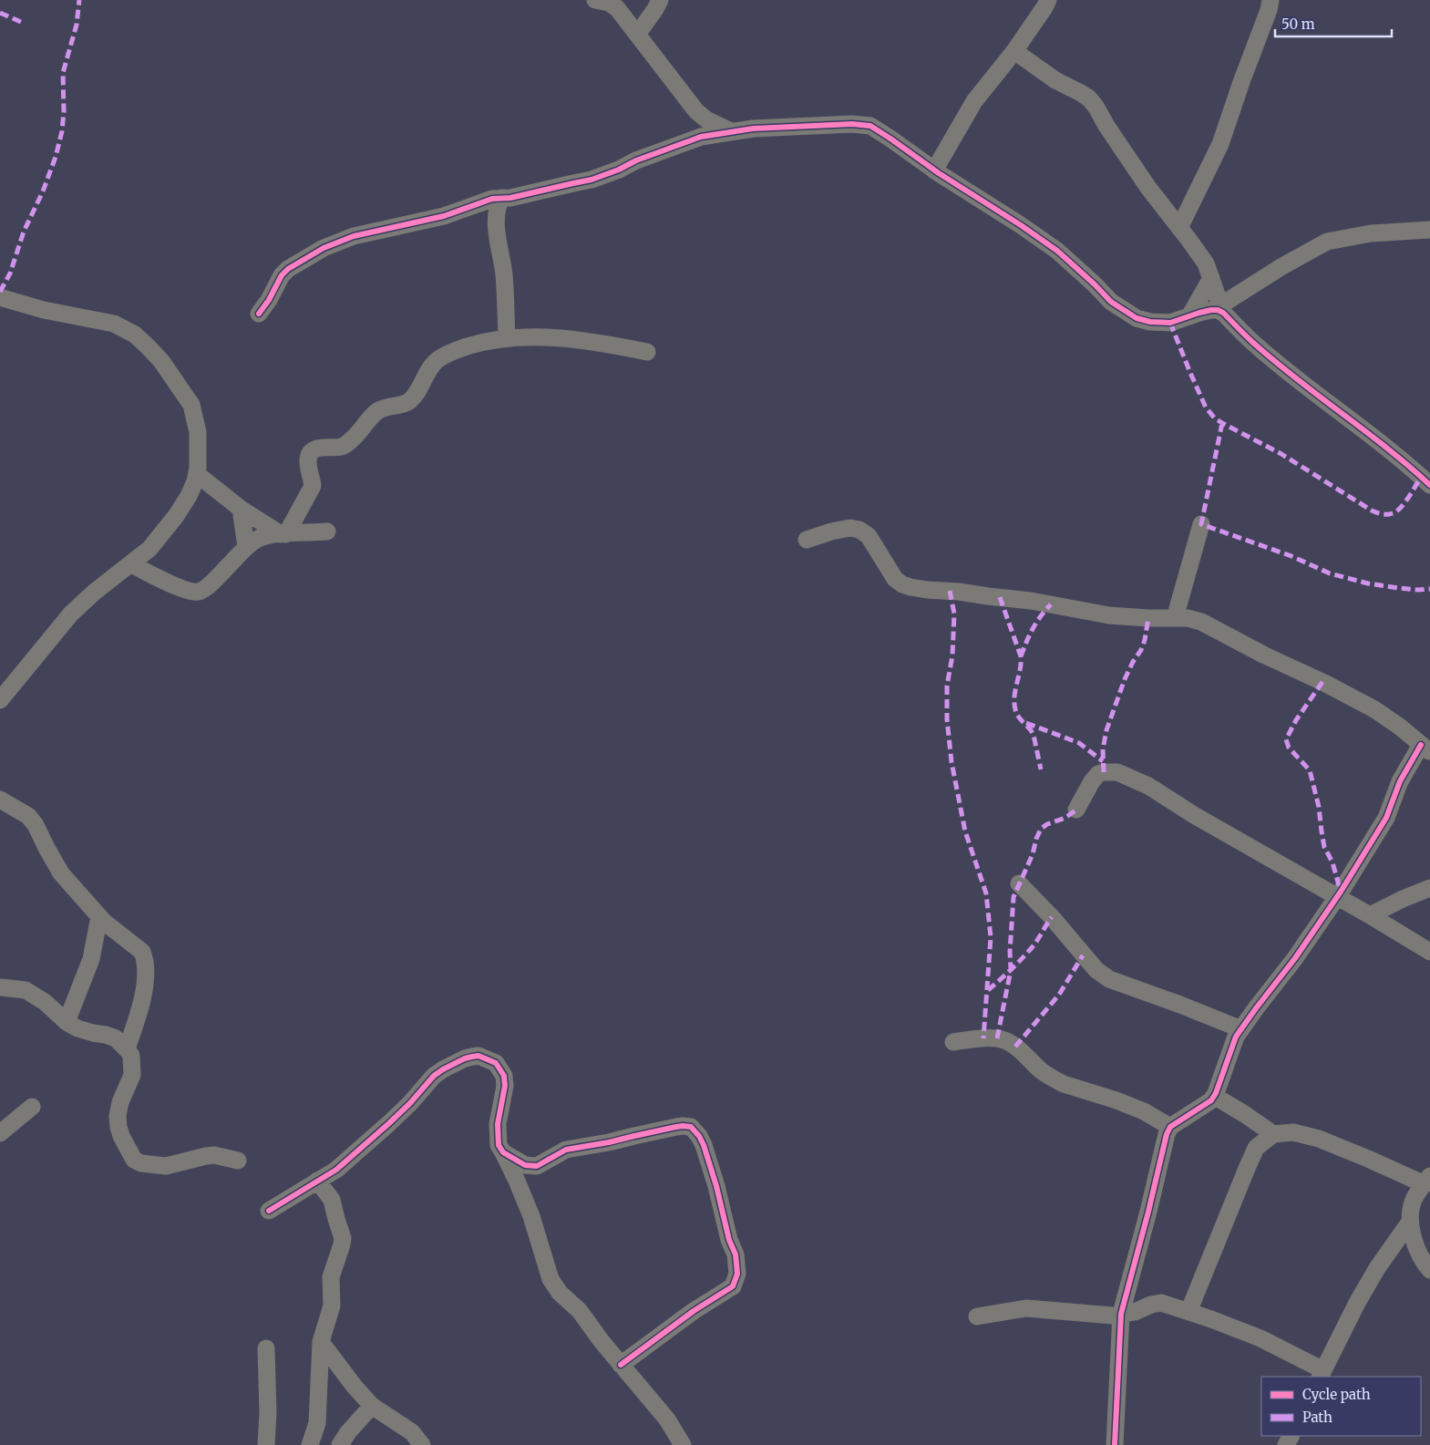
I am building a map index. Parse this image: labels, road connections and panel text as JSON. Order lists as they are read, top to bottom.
{
  "legend": ["Cycle path", "Path"],
  "scale_bar": "50 m"
}
